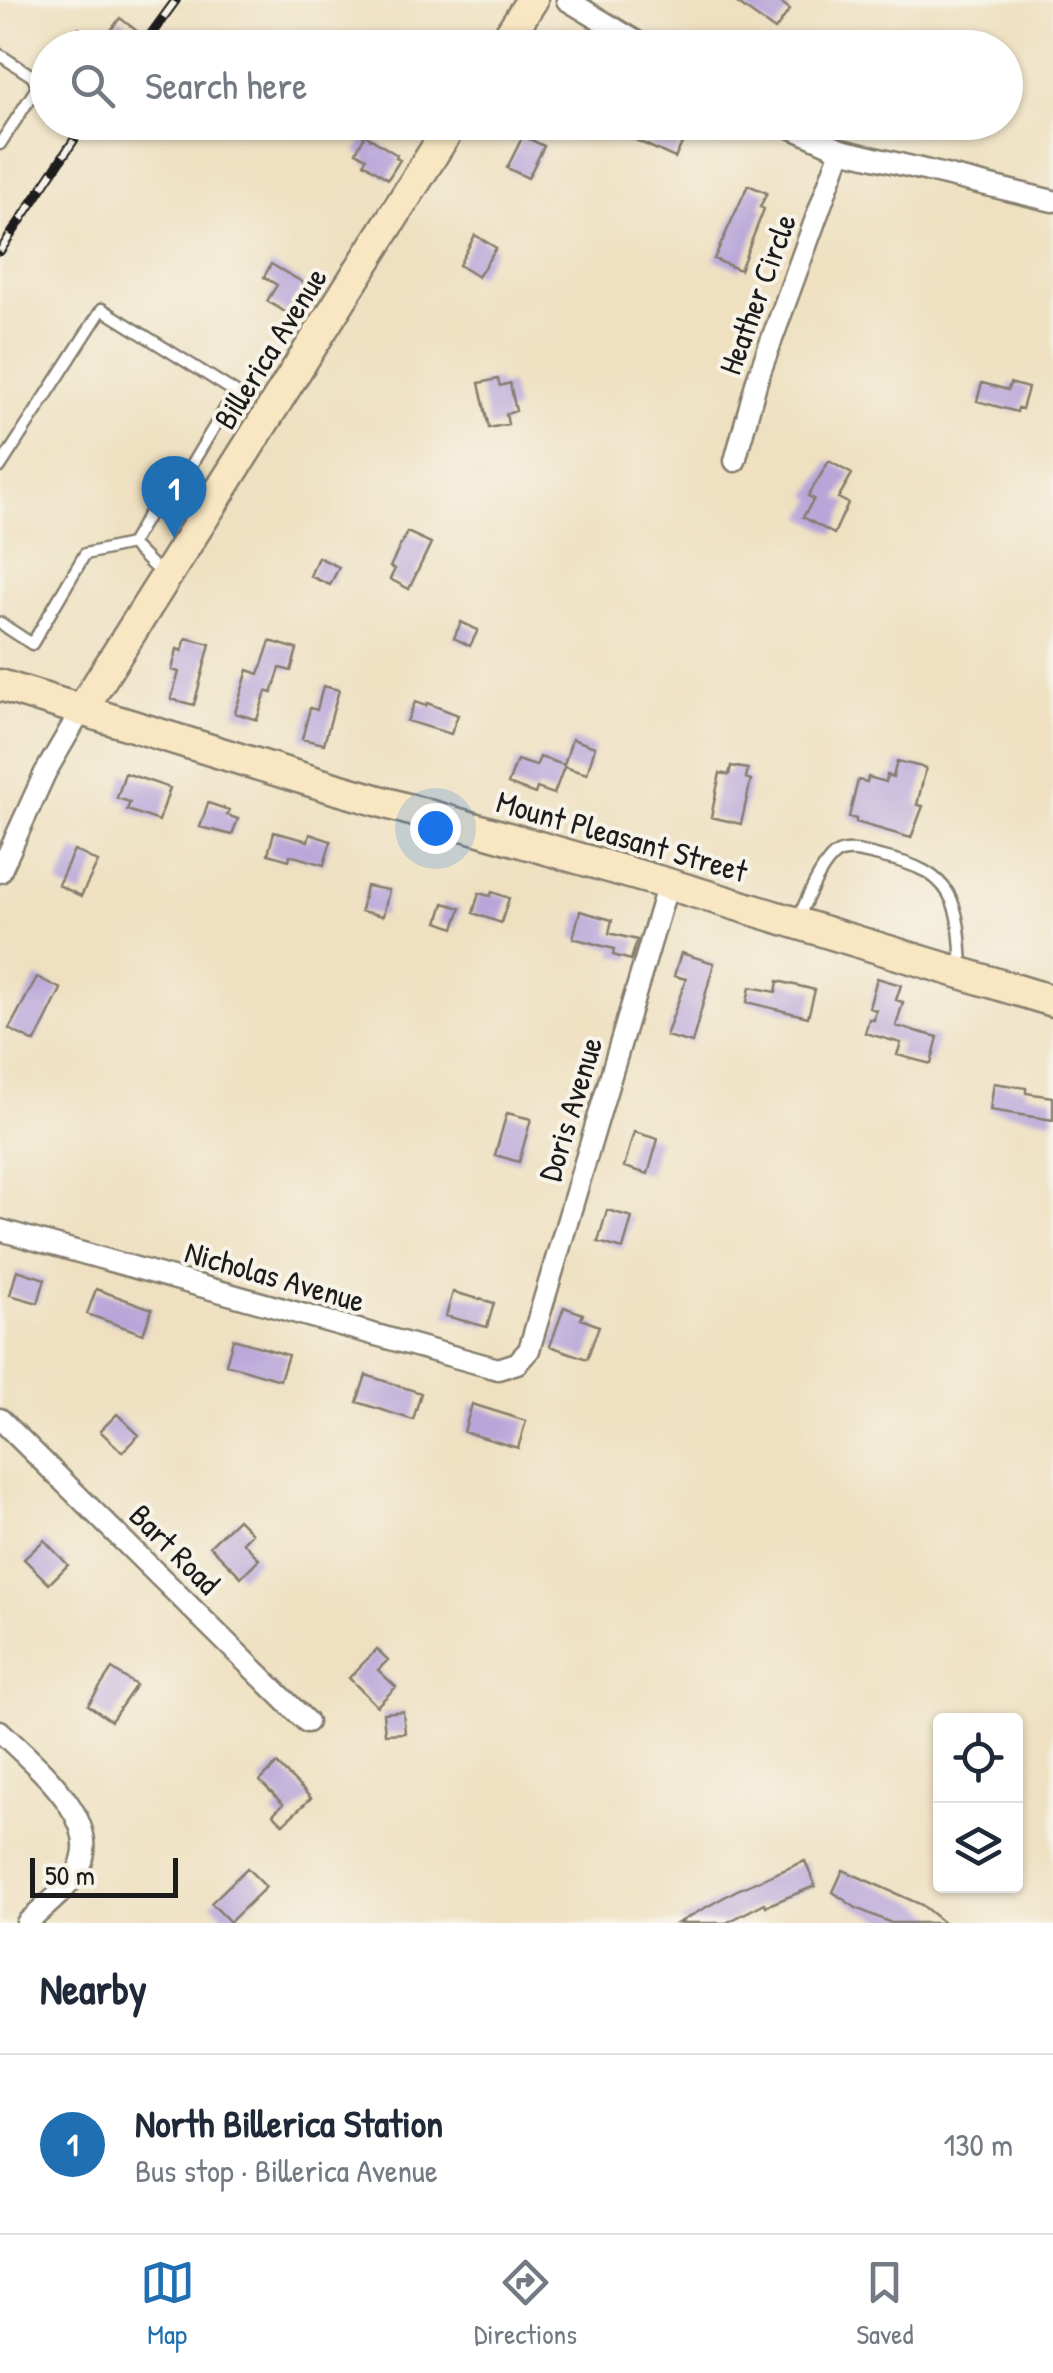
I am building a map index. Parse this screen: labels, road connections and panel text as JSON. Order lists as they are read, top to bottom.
{
  "streets": {
    "main road": ["Billerica Avenue", "Mount Pleasant Street"],
    "street": [
      "Heather Circle",
      "Doris Avenue",
      "Nicholas Avenue",
      "Bart Road"
    ]
  },
  "crossings": [
    ["Billerica Avenue", "Mount Pleasant Street"],
    ["Mount Pleasant Street", "Doris Avenue"],
    ["Doris Avenue", "Nicholas Avenue"]
  ],
  "scale_bar": "50 m",
  "page": {
    "search": "Search here",
    "pins": "1",
    "scale": "50 m",
    "heading": "Nearby",
    "list": [
      {
        "mark": "1",
        "name": "North Billerica Station",
        "note": "Bus stop · Billerica Avenue",
        "value": "130 m"
      }
    ],
    "nav": ["Map", "Directions", "Saved"]
  }
}
